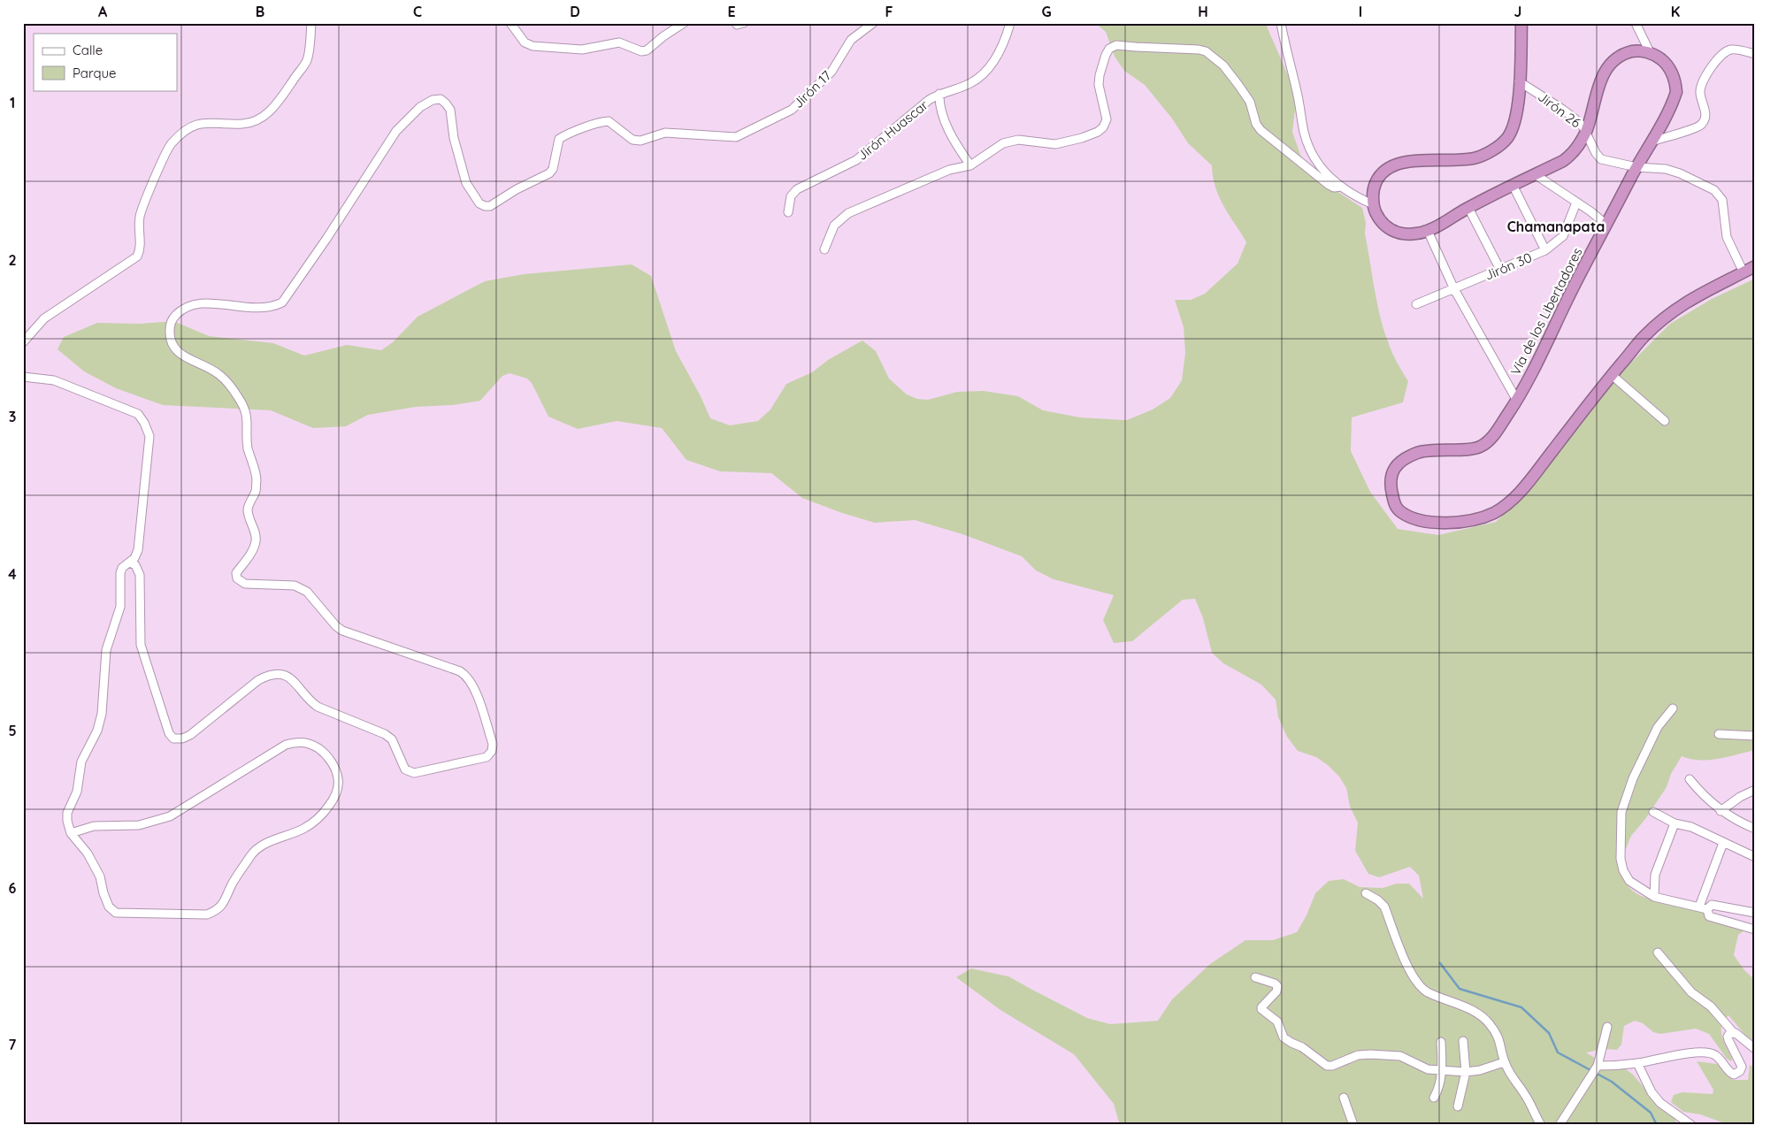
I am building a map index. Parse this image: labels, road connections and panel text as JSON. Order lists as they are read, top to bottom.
{
  "streets": {
    "highway": ["Vía de los Libertadores"],
    "street": [
      "Jirón 17",
      "Jirón 26",
      "Jirón Huascar",
      "Jirón 30"
    ]
  },
  "crossings": [
    ["Jirón 26", "Vía de los Libertadores"]
  ],
  "districts": ["Chamanapata"],
  "legend": ["Calle", "Parque"],
  "grid": {
    "columns": [
      "A",
      "B",
      "C",
      "D",
      "E",
      "F",
      "G",
      "H",
      "I",
      "J",
      "K"
    ],
    "rows": [
      "1",
      "2",
      "3",
      "4",
      "5",
      "6",
      "7"
    ]
  }
}
